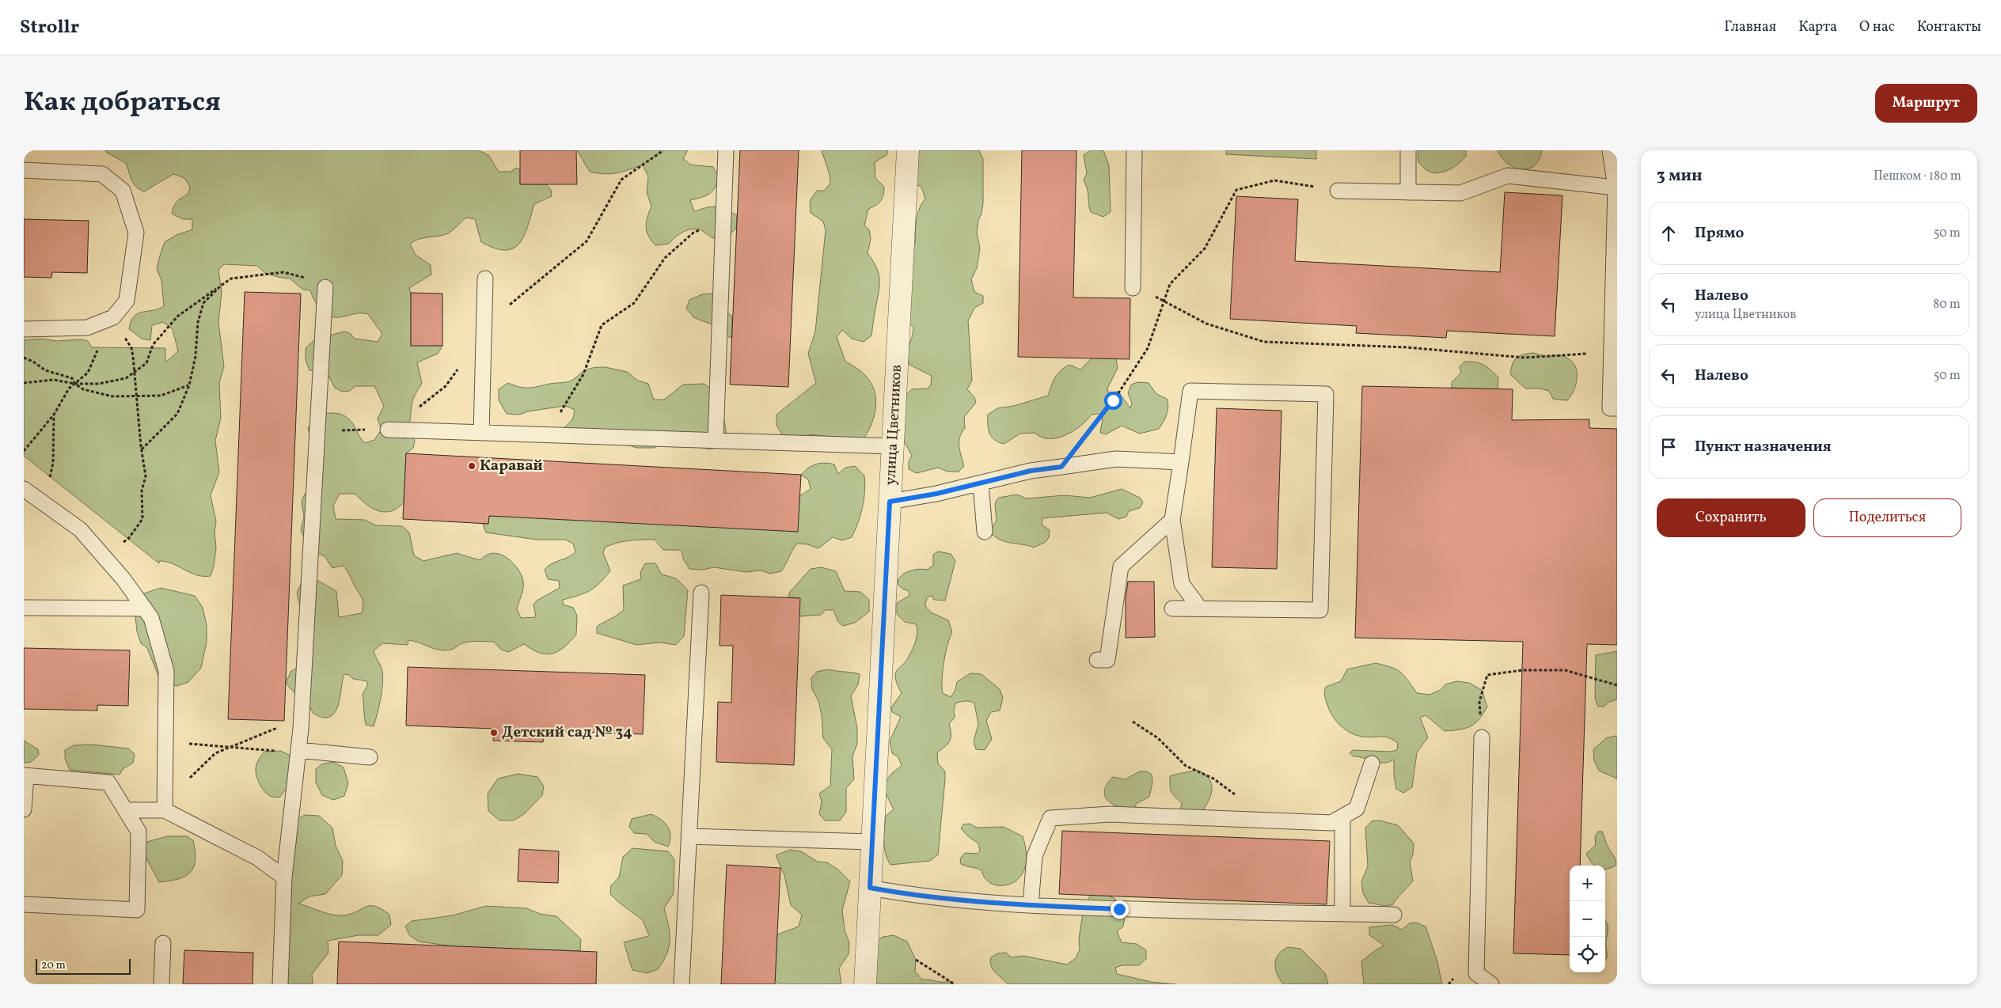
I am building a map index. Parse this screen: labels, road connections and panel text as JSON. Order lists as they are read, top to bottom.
{
  "streets": {
    "street": ["улица Цветников"]
  },
  "places": ["Каравай", "Детский сад № 34"],
  "scale_bar": "20 m",
  "page": {
    "header": "Strollr",
    "nav": [
      "Главная",
      "Карта",
      "О нас",
      "Контакты"
    ],
    "title": "Как добраться",
    "buttons": [
      "Маршрут",
      ["Сохранить", "Поделиться"]
    ],
    "heading": ["3 мин", "Пешком · 180 m"],
    "list": [
      ["Прямо", "50 m"],
      ["Налево", "улица Цветников", "80 m"],
      ["Налево", "50 m"],
      "Пункт назначения"
    ],
    "map_buttons": ["+", "−"],
    "scale": "20 m"
  }
}
